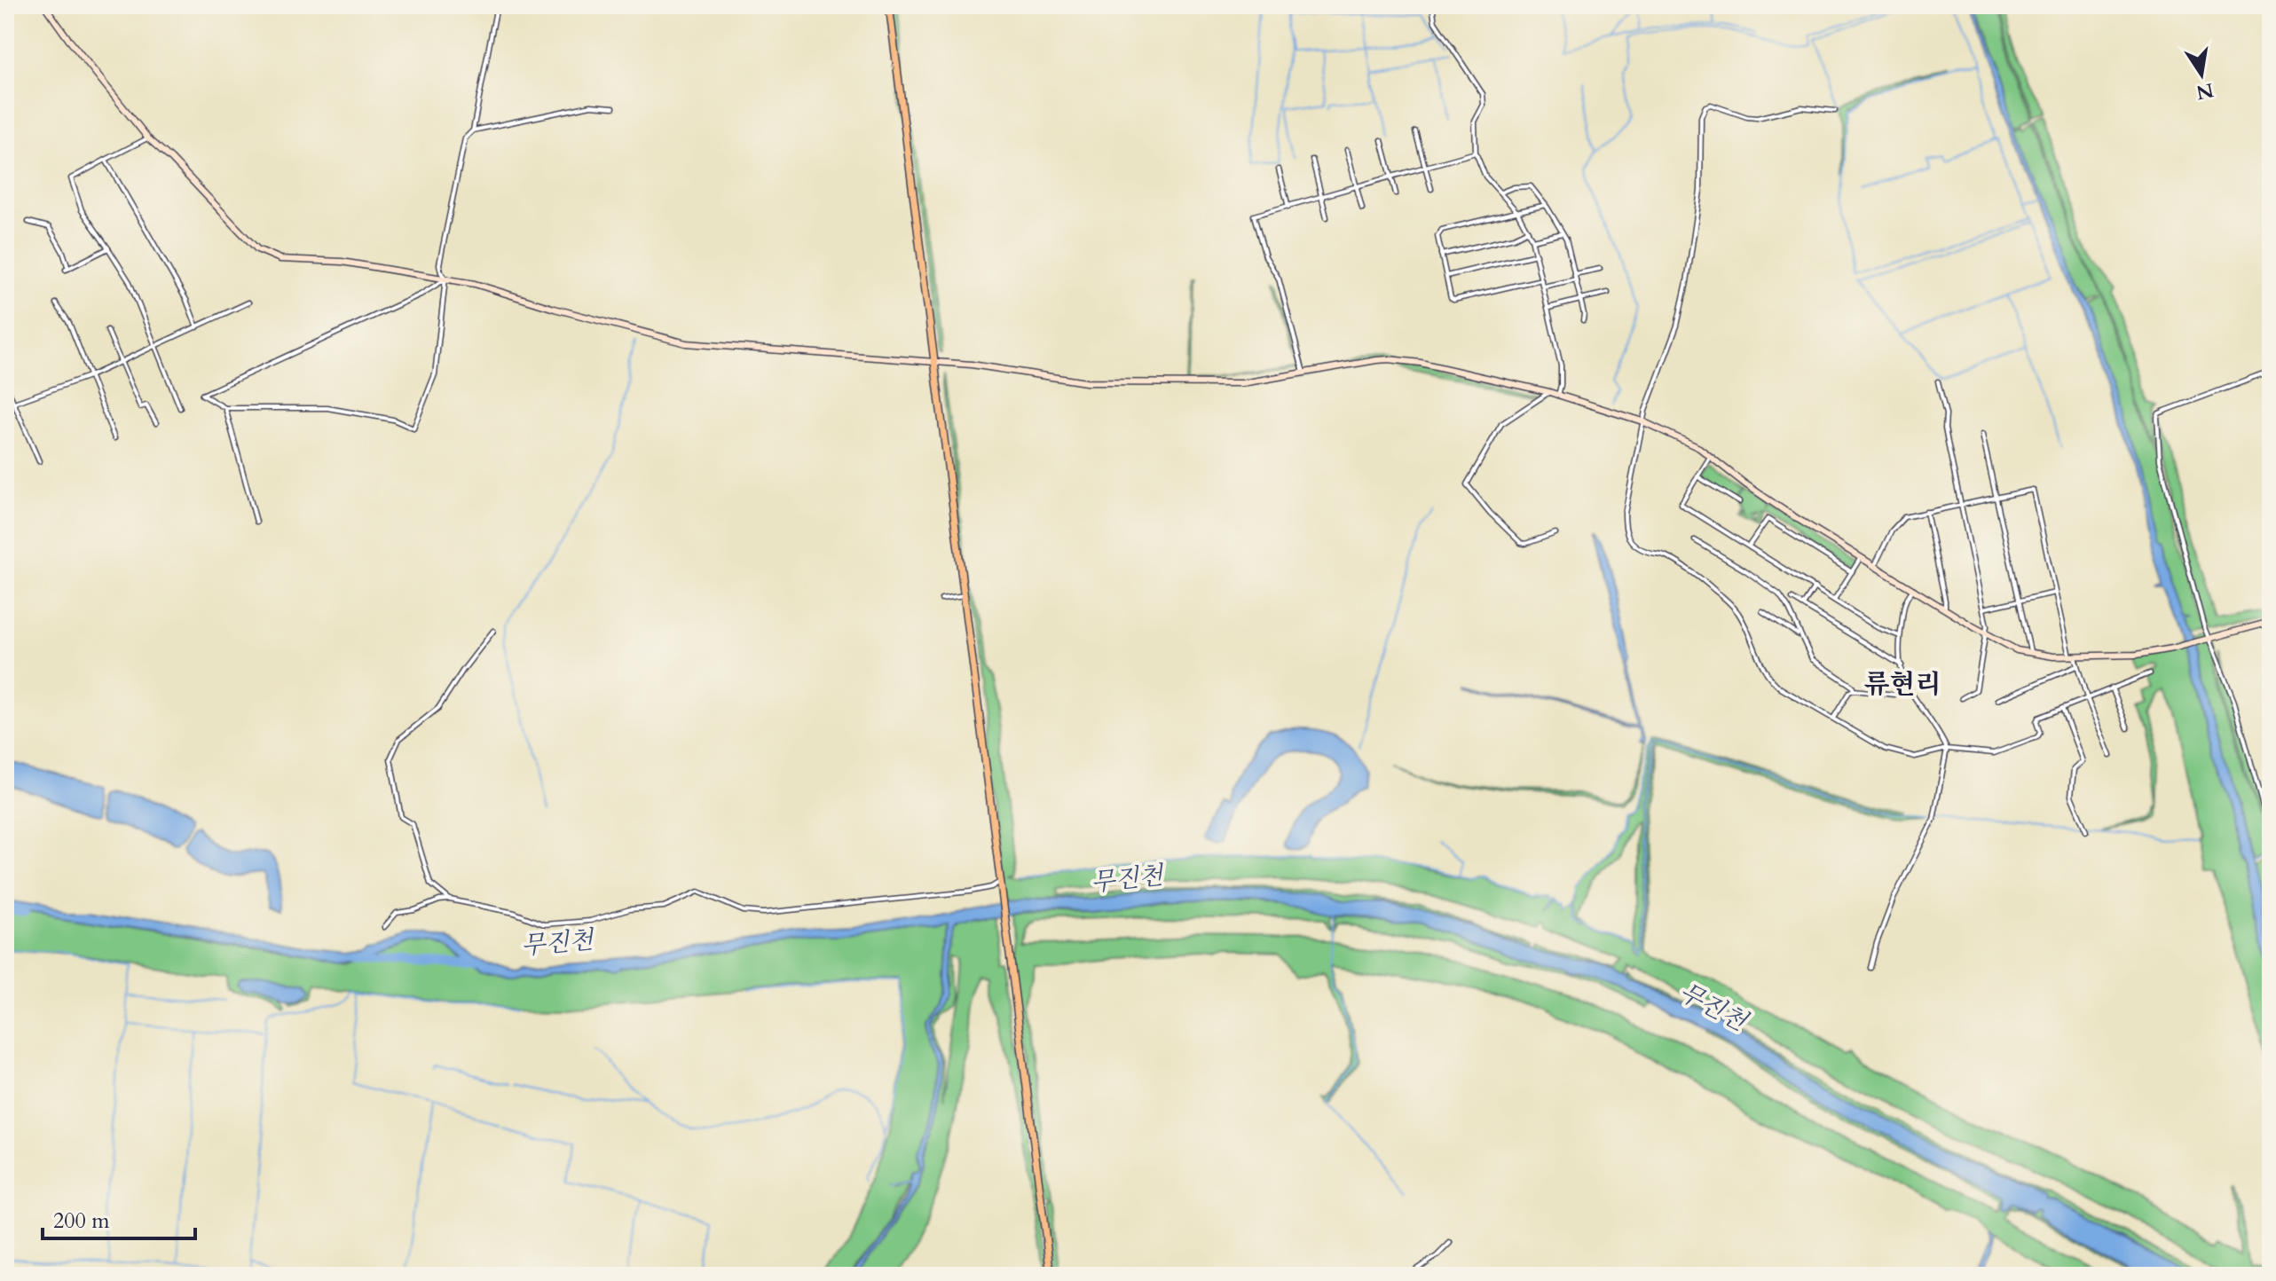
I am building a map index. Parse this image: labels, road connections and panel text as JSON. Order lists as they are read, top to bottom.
{
  "districts": ["류현리"],
  "water": ["무진천"],
  "scale_bar": "200 m",
  "north": "bottom"
}
